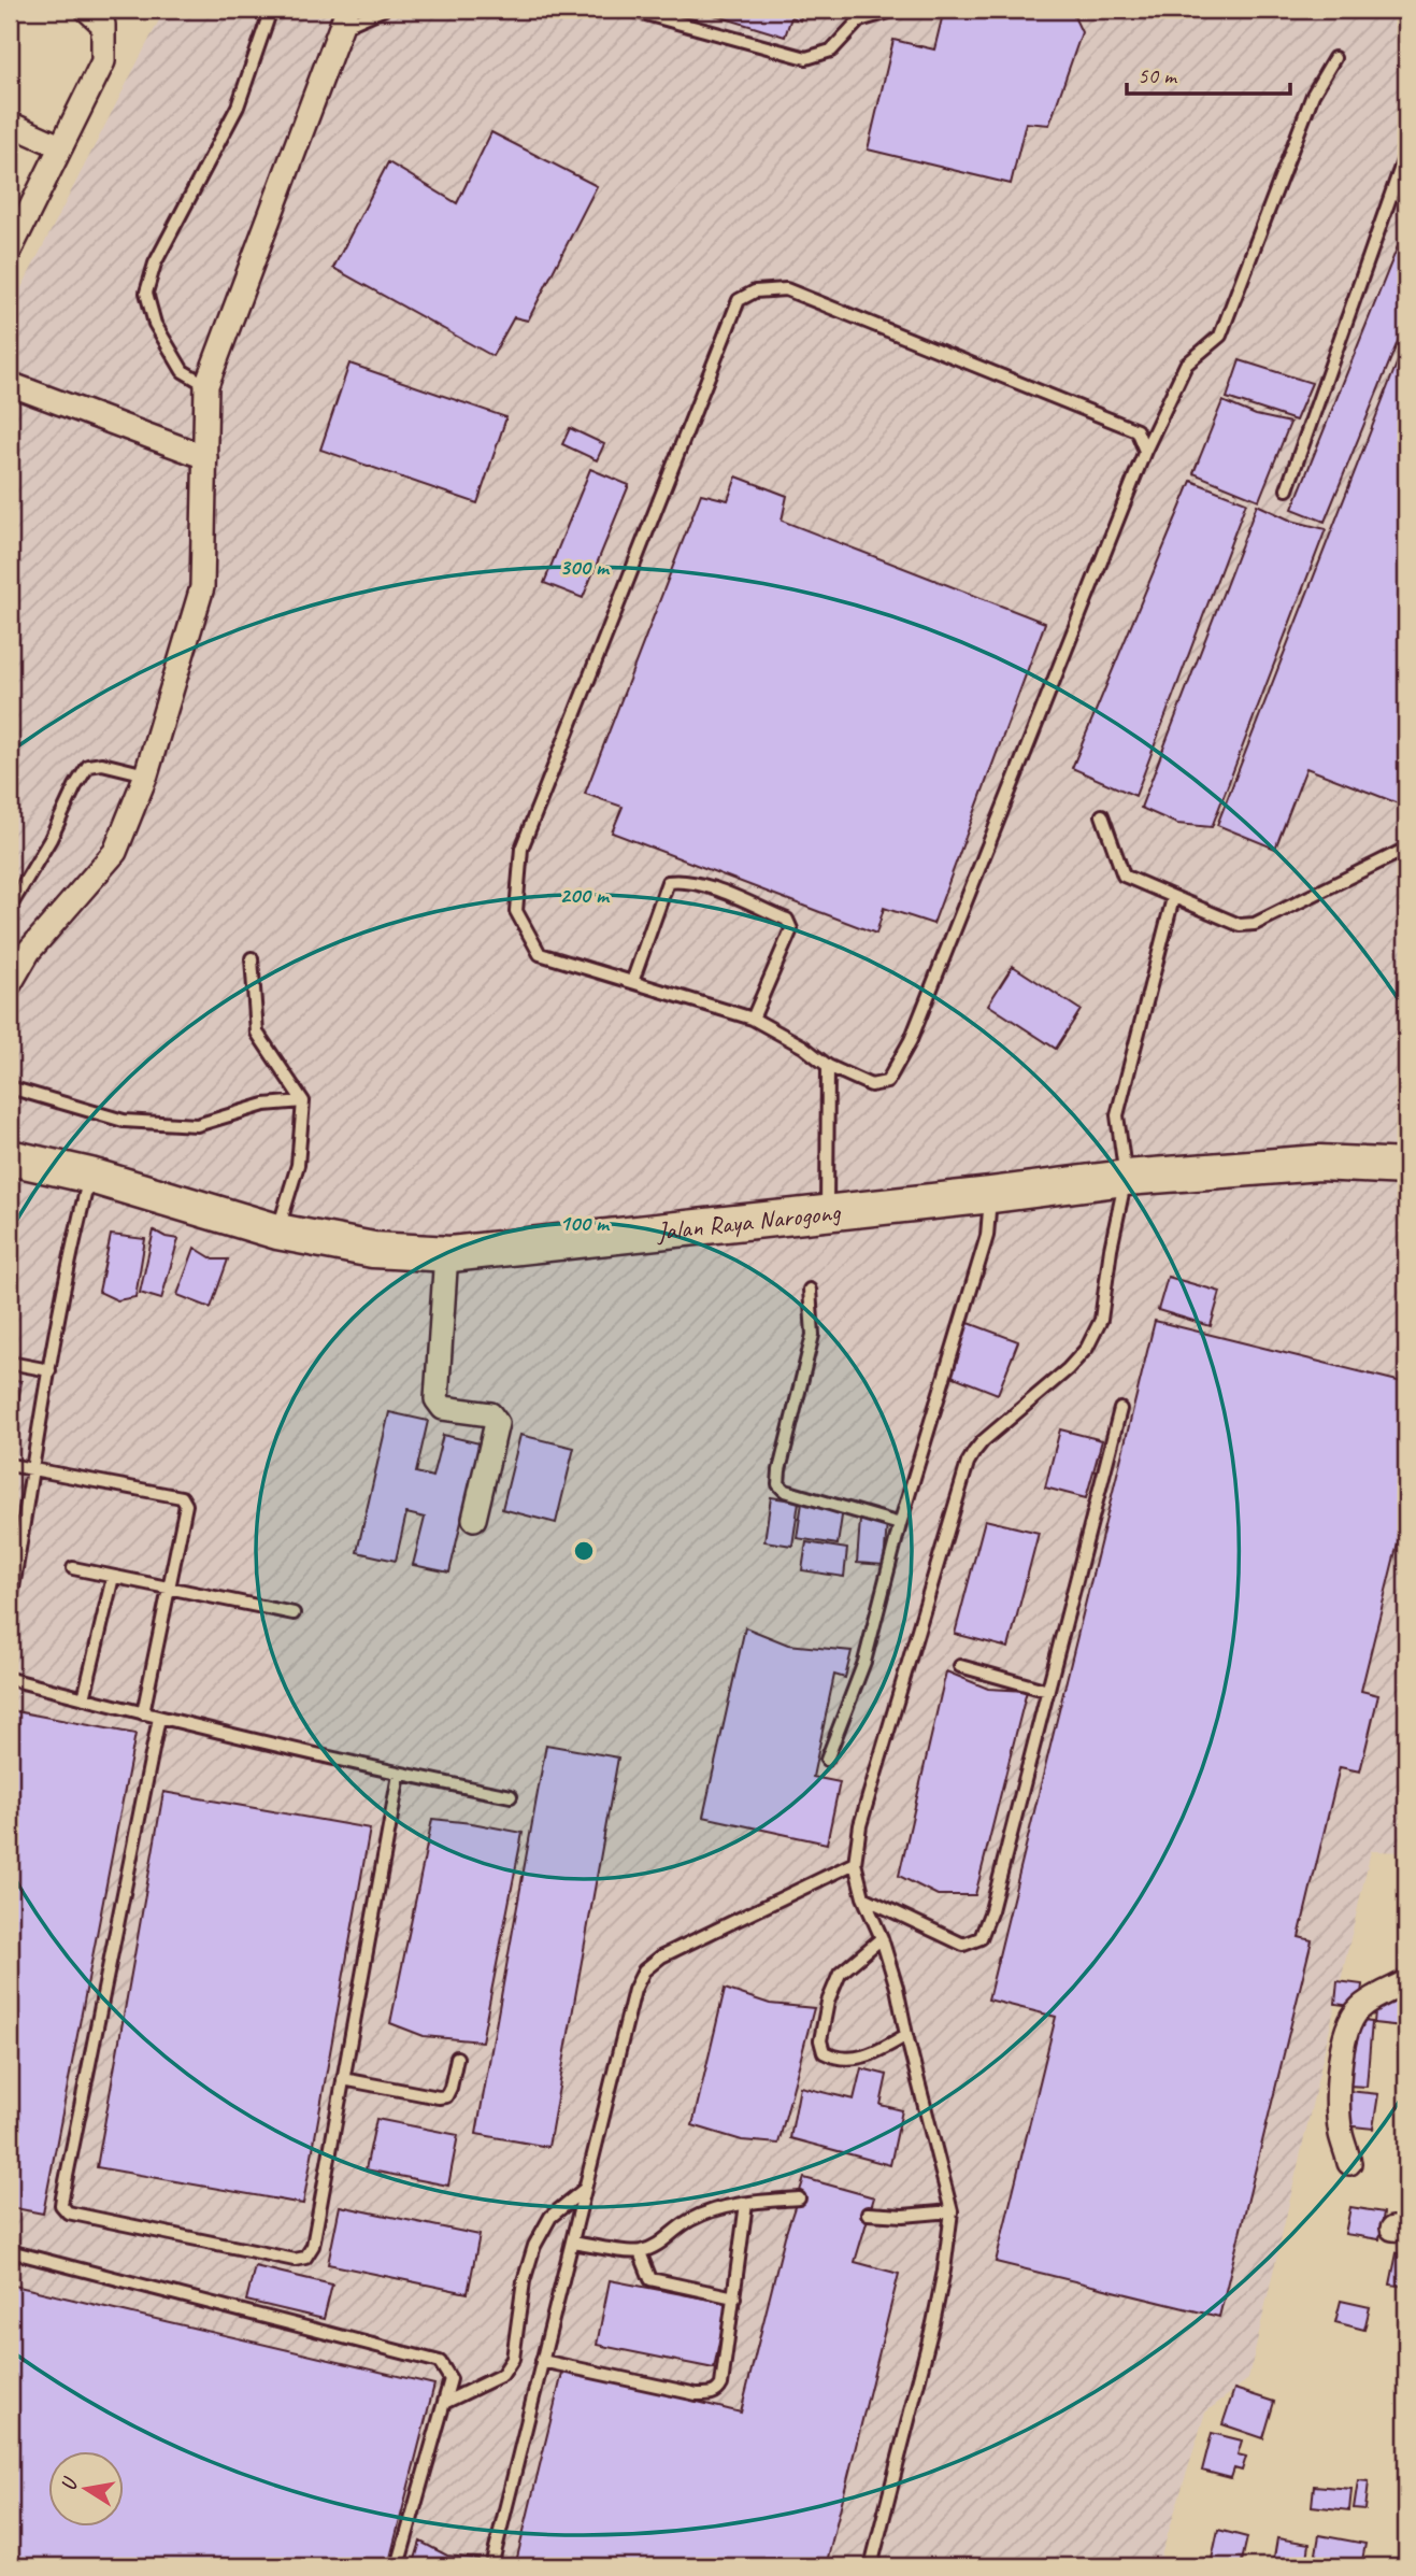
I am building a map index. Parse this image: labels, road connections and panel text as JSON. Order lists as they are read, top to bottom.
{
  "streets": {
    "main road": ["Jalan Raya Narogong"]
  },
  "scale_bar": "50 m",
  "north": "left",
  "rings": ["300 m", "200 m", "100 m"]
}
